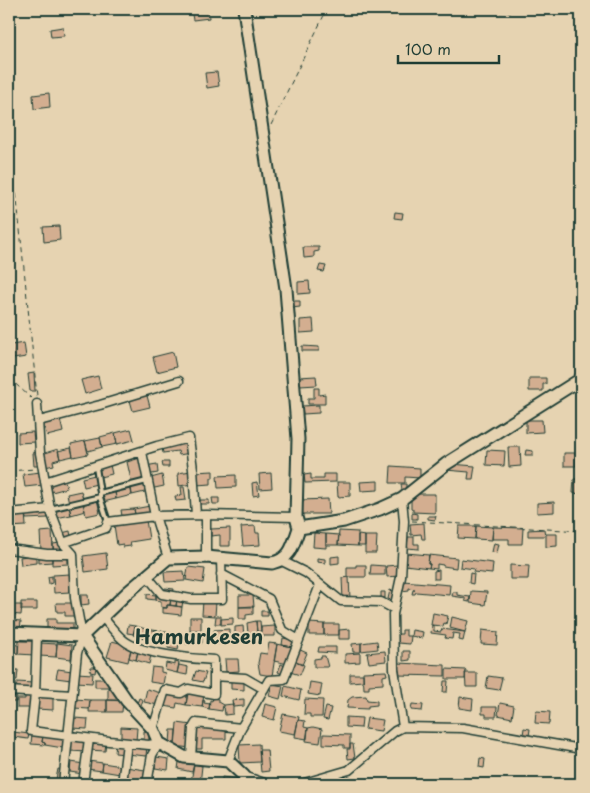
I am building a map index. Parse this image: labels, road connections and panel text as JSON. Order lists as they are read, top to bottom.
{
  "districts": ["Hamurkesen"],
  "scale_bar": "100 m"
}
